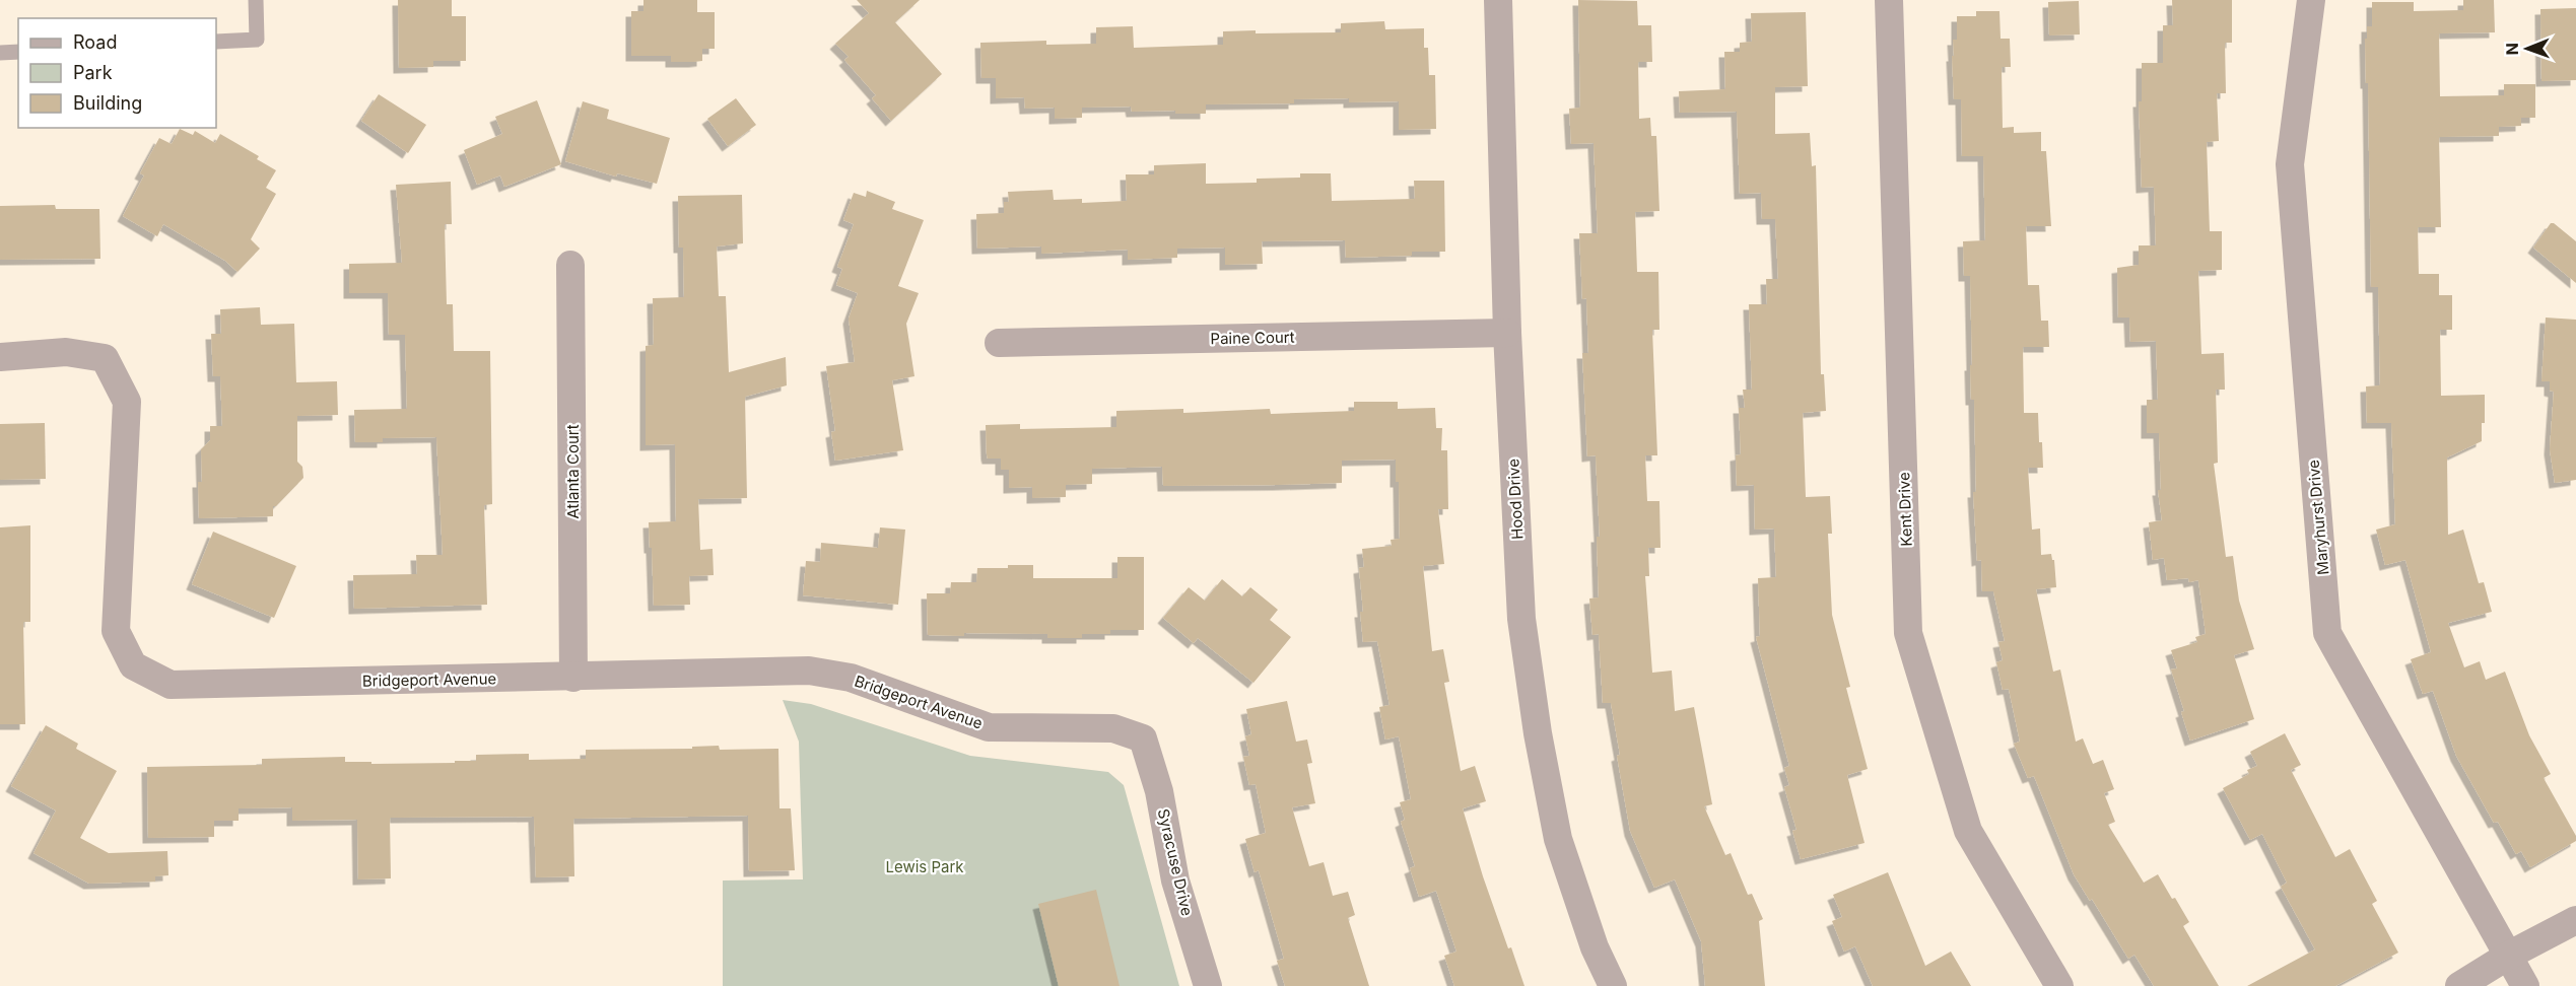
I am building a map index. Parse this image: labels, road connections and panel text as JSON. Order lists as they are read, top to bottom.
{
  "streets": {
    "street": [
      "Paine Court",
      "Atlanta Court",
      "Hood Drive",
      "Kent Drive",
      "Maryhurst Drive",
      "Bridgeport Avenue",
      "Syracuse Drive"
    ]
  },
  "crossings": [
    ["Paine Court", "Hood Drive"],
    ["Atlanta Court", "Bridgeport Avenue"],
    ["Bridgeport Avenue", "Syracuse Drive"]
  ],
  "parks": ["Lewis Park"],
  "legend": ["Road", "Park", "Building"],
  "north": "left"
}
